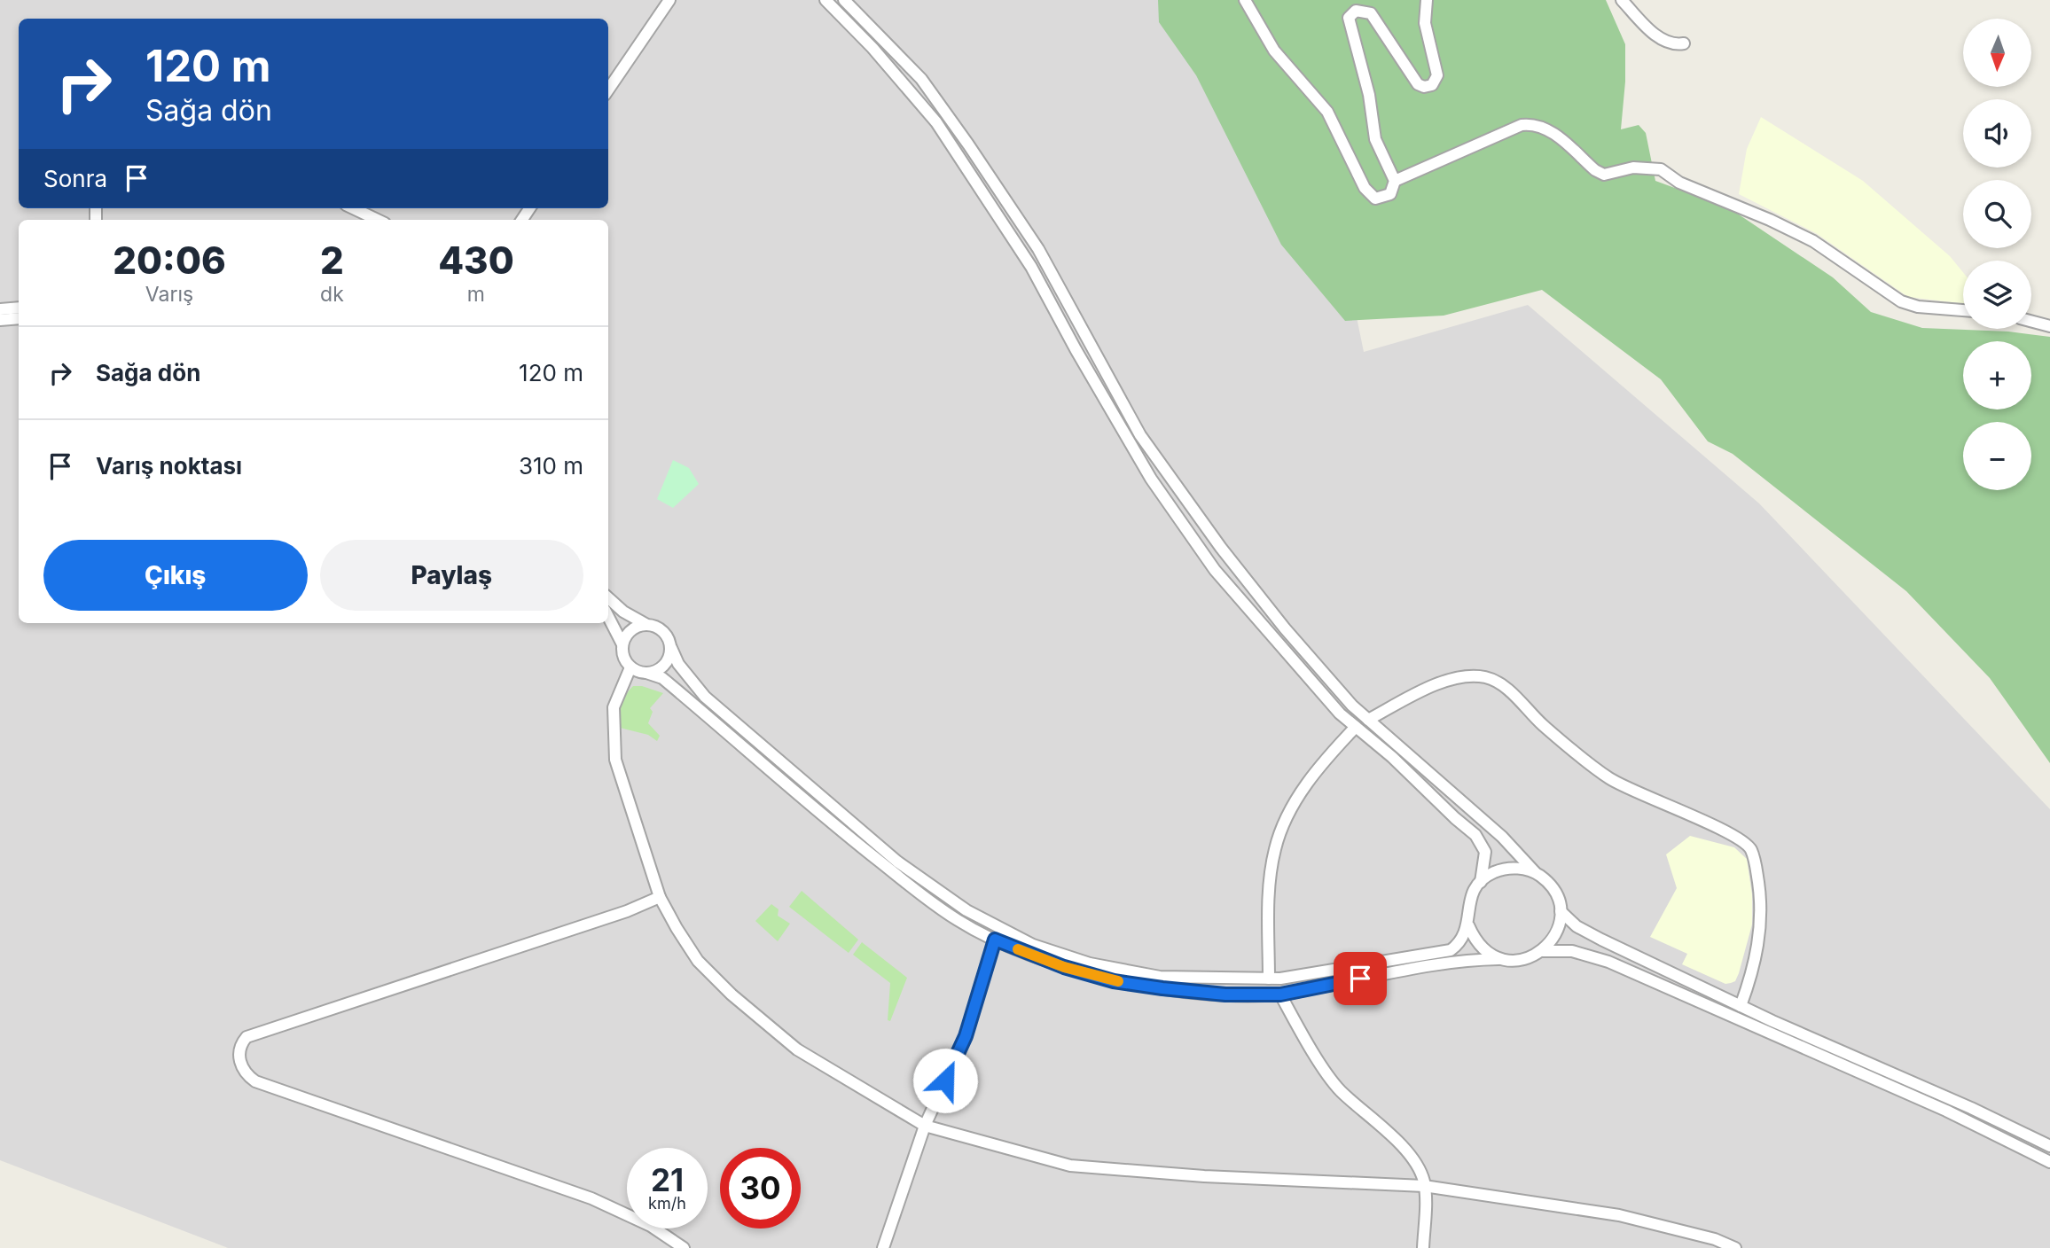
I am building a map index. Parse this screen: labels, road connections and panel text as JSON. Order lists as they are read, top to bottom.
{
  "north": "bottom",
  "page": {
    "map_buttons": ["+", "−"],
    "turn": ["120 m", "Sağa dön"],
    "then": "Sonra",
    "eta": [
      "20:06",
      "Varış",
      "2",
      "dk",
      "430",
      "m"
    ],
    "list": [
      {
        "name": "Sağa dön",
        "value": "120 m"
      },
      {
        "name": "Varış noktası",
        "value": "310 m"
      }
    ],
    "buttons": ["Çıkış", "Paylaş"],
    "speed": "21 km/h",
    "limit": "30"
  }
}
